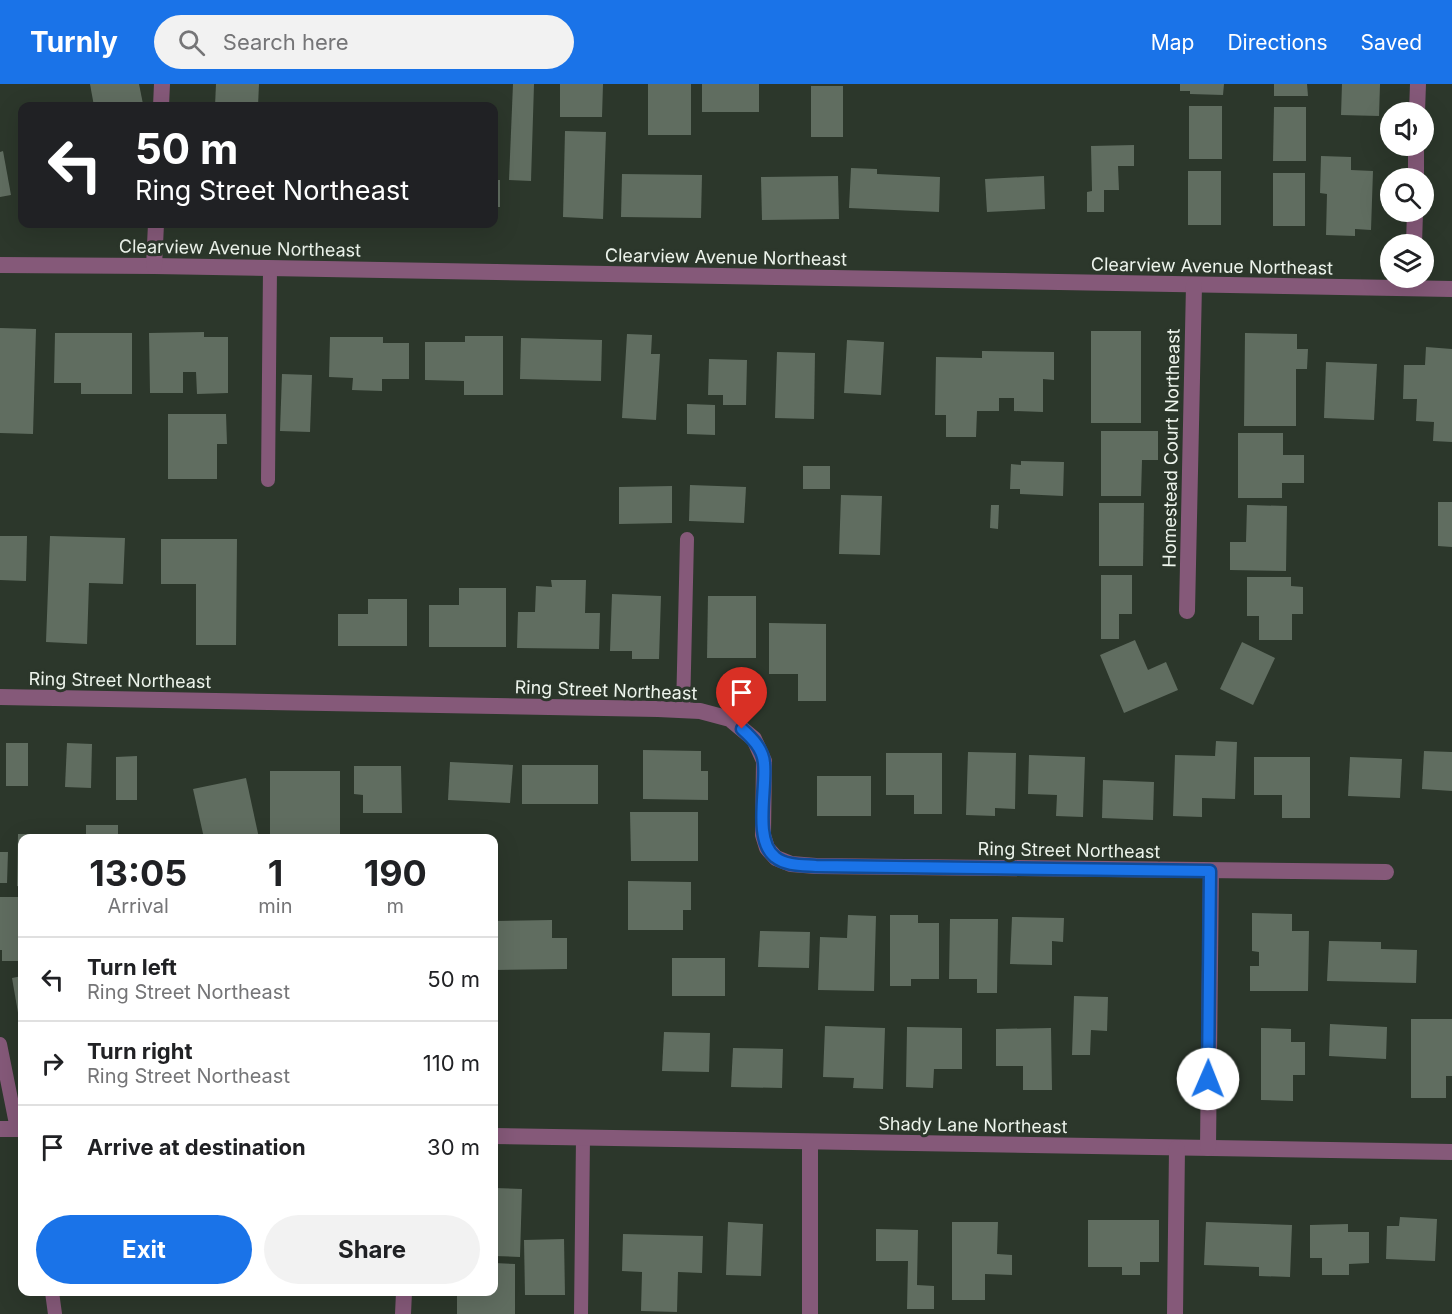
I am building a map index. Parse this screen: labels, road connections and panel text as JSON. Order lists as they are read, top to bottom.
{
  "streets": {
    "street": [
      "Clearview Avenue Northeast",
      "Homestead Court Northeast",
      "Ring Street Northeast",
      "Shady Lane Northeast"
    ]
  },
  "crossings": [
    ["Clearview Avenue Northeast", "Homestead Court Northeast"]
  ],
  "page": {
    "header": "Turnly",
    "search": "Search here",
    "nav": ["Map", "Directions", "Saved"],
    "turn": ["50 m", "Ring Street Northeast"],
    "eta": [
      "13:05",
      "Arrival",
      "1",
      "min",
      "190",
      "m"
    ],
    "list": [
      {
        "name": "Turn left",
        "note": "Ring Street Northeast",
        "value": "50 m"
      },
      {
        "name": "Turn right",
        "note": "Ring Street Northeast",
        "value": "110 m"
      },
      {
        "name": "Arrive at destination",
        "value": "30 m"
      }
    ],
    "buttons": ["Exit", "Share"]
  }
}
